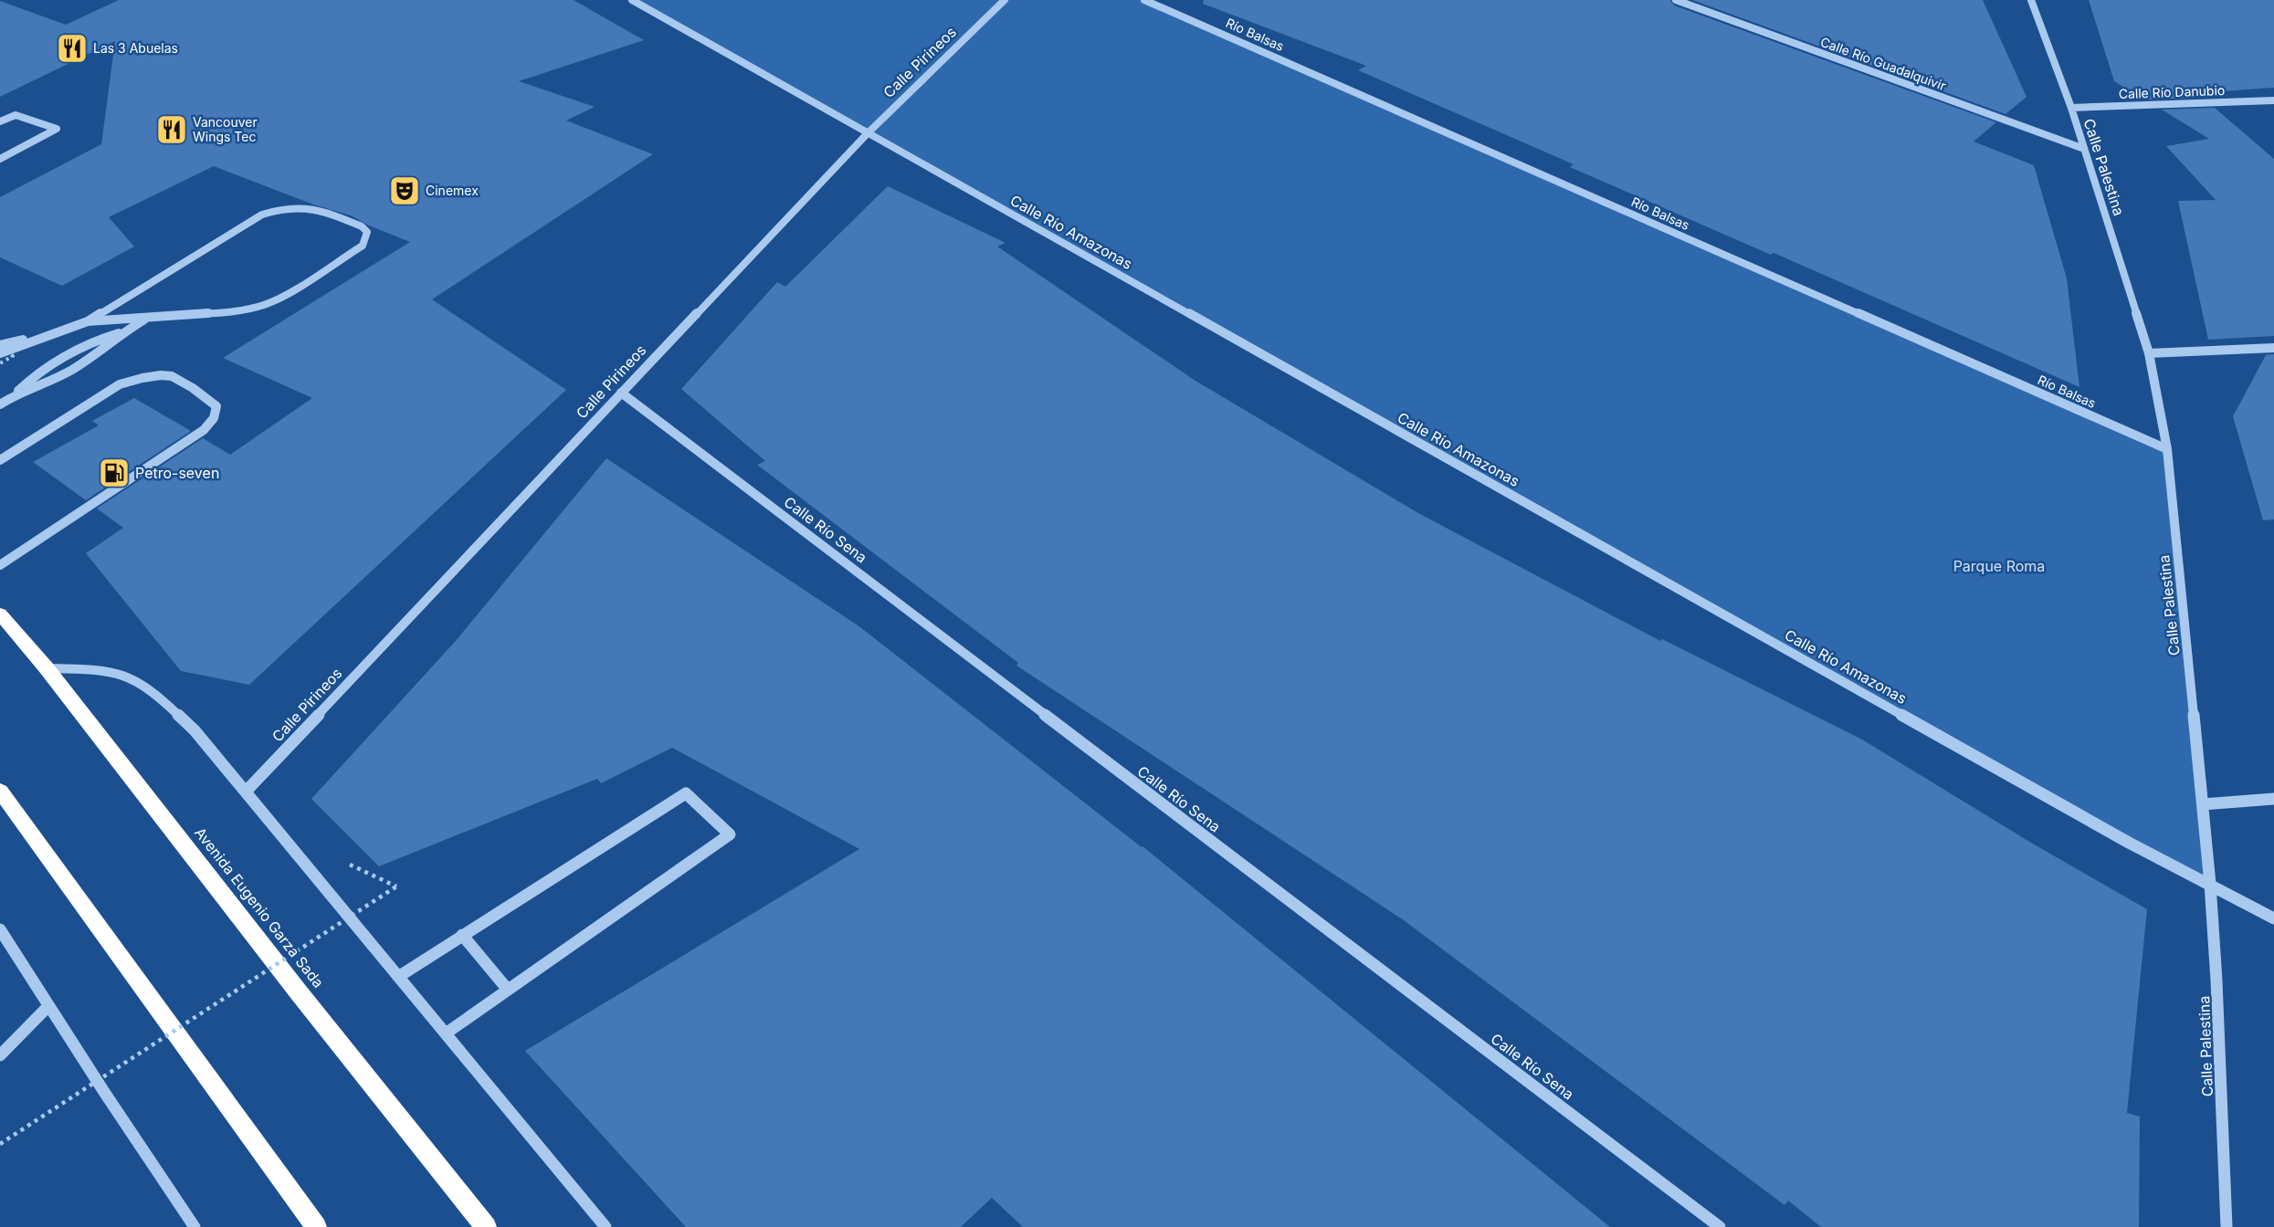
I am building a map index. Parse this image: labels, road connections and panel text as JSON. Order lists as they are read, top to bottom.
{
  "streets": {
    "highway": ["Avenida Eugenio Garza Sada"],
    "street": [
      "Río Balsas",
      "Calle Pirineos",
      "Calle Río Guadalquivir",
      "Calle Río Danubio",
      "Calle Palestina",
      "Calle Río Amazonas",
      "Calle Río Sena"
    ]
  },
  "crossings": [
    ["Río Balsas", "Calle Palestina"],
    ["Calle Pirineos", "Calle Río Amazonas"],
    ["Calle Pirineos", "Calle Río Sena"],
    ["Calle Río Guadalquivir", "Calle Palestina"],
    ["Calle Río Danubio", "Calle Palestina"],
    ["Calle Palestina", "Calle Río Amazonas"]
  ],
  "parks": ["Parque Roma"],
  "places": {
    "restaurant": ["Las 3 Abuelas", "Vancouver Wings Tec"],
    "theatre": ["Cinemex"],
    "fuel station": ["Petro-seven"]
  }
}
